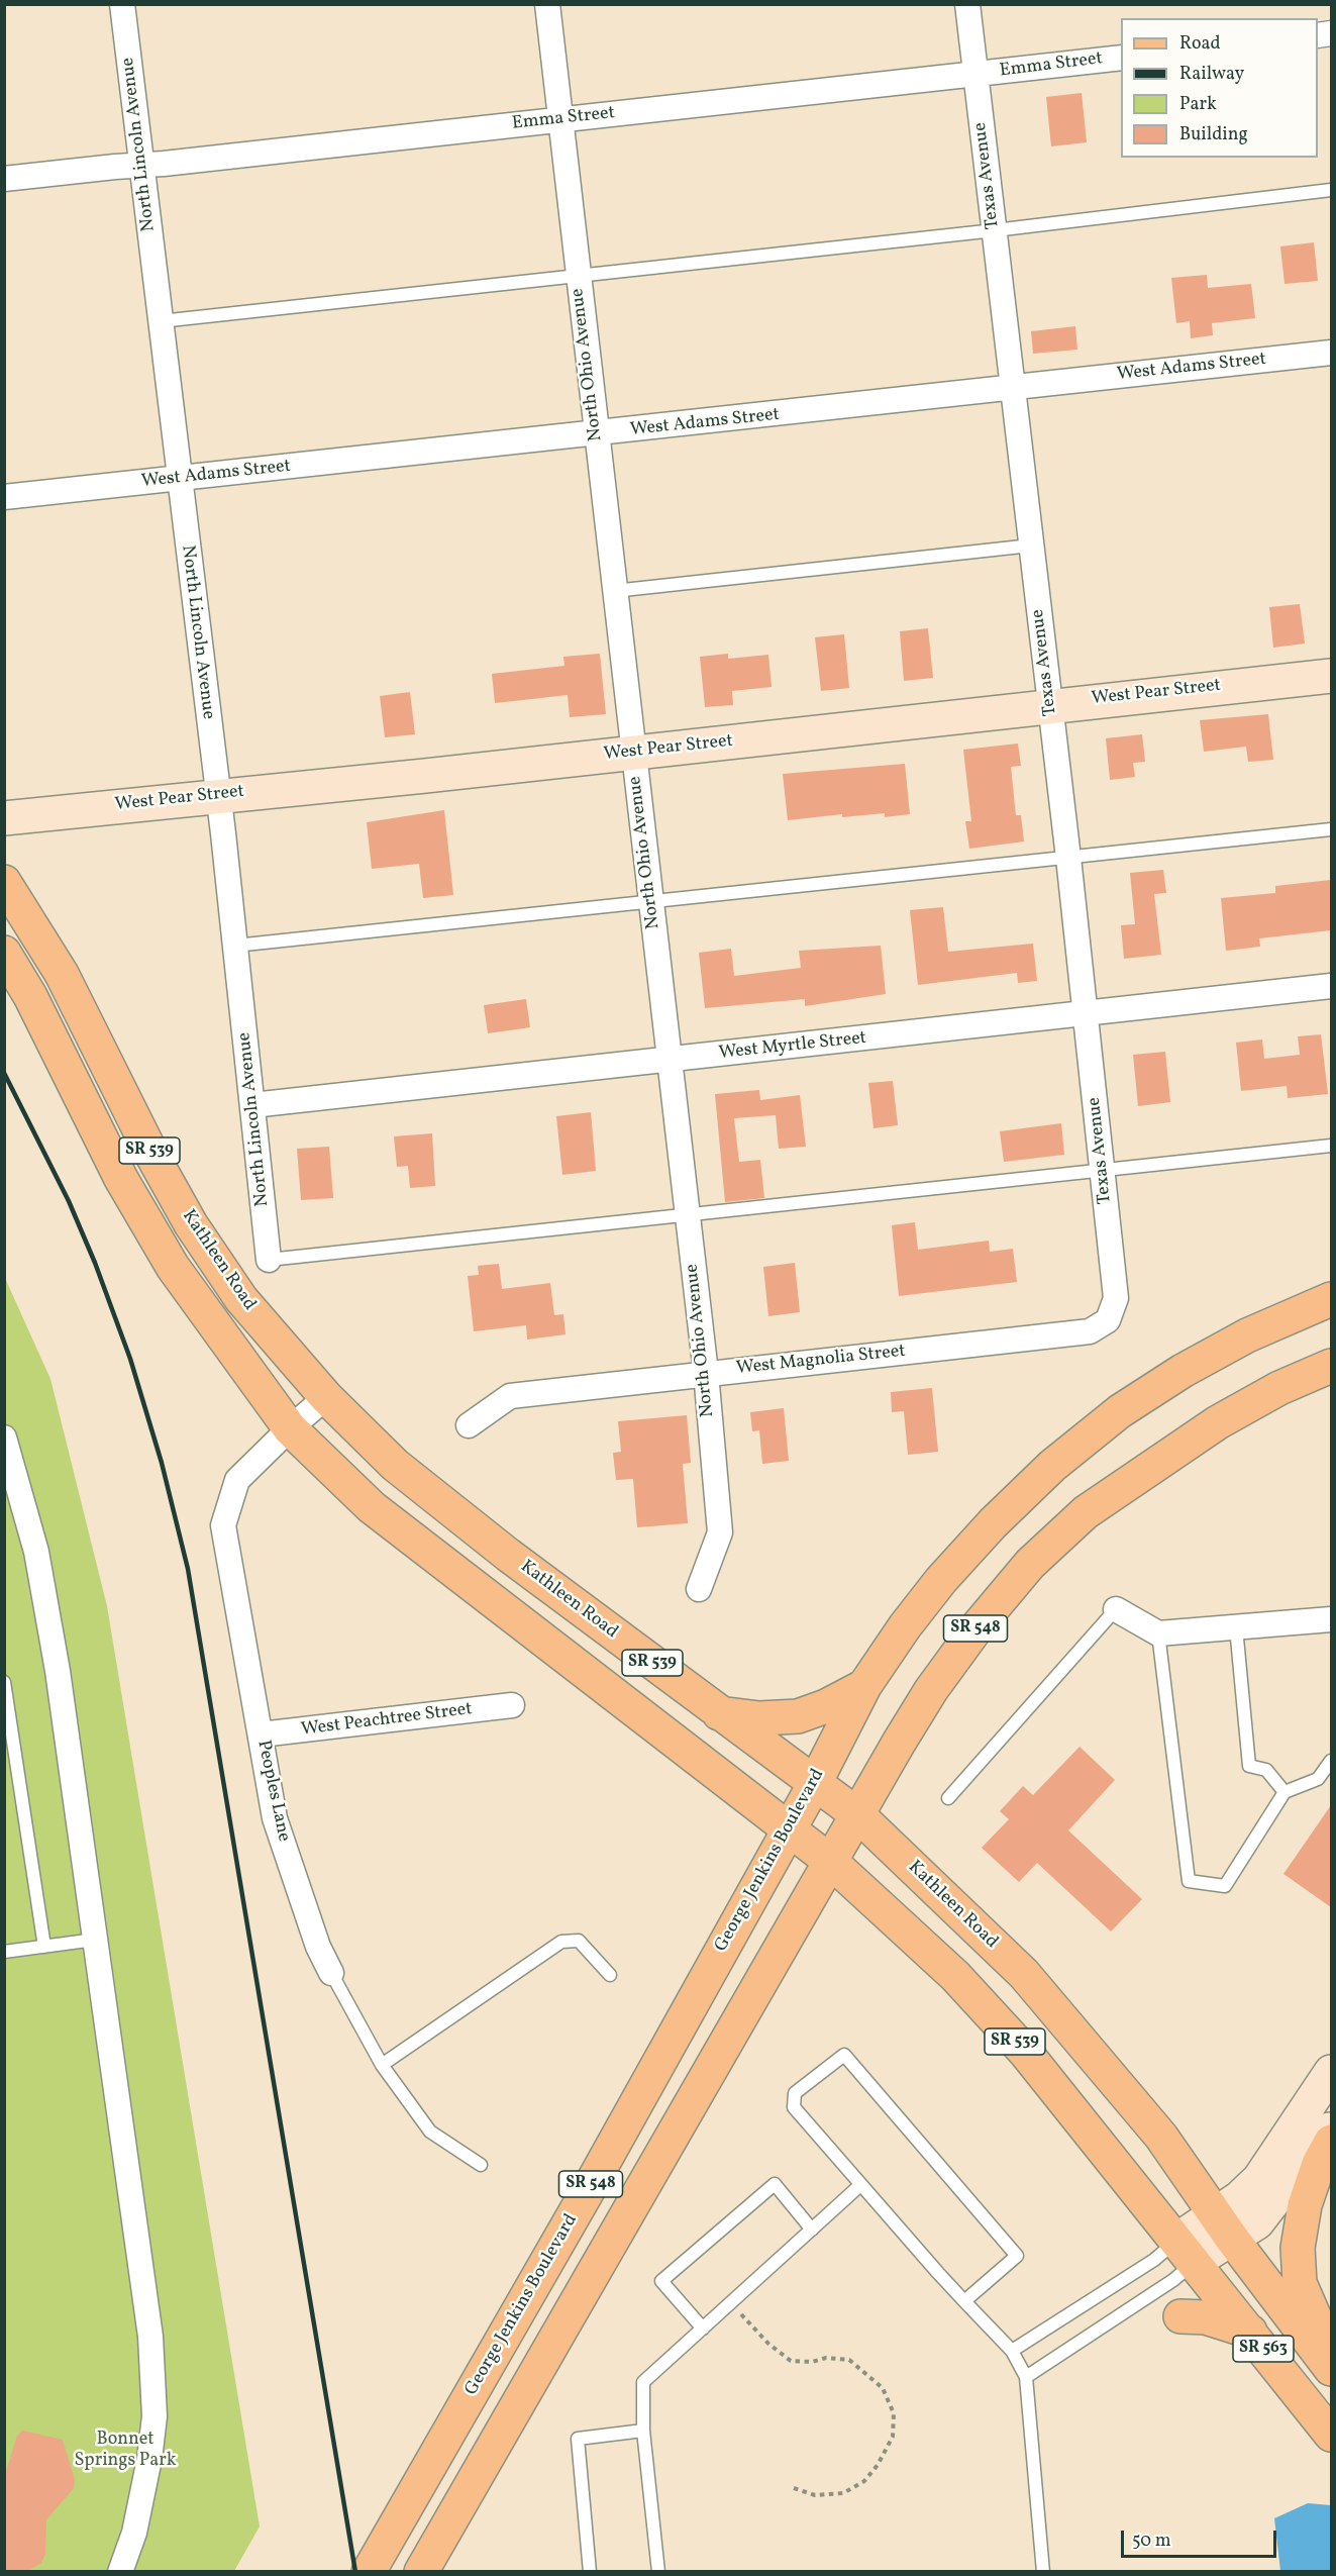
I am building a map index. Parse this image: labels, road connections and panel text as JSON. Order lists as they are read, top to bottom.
{
  "streets": {
    "main road": [
      "SR 539",
      "Kathleen Road",
      "SR 548",
      "George Jenkins Boulevard",
      "SR 563"
    ],
    "street": [
      "Emma Street",
      "North Lincoln Avenue",
      "Texas Avenue",
      "North Ohio Avenue",
      "West Adams Street",
      "West Pear Street",
      "West Myrtle Street",
      "West Magnolia Street",
      "West Peachtree Street",
      "Peoples Lane"
    ]
  },
  "crossings": [
    ["Emma Street", "North Lincoln Avenue"],
    ["Emma Street", "Texas Avenue"],
    ["Emma Street", "North Ohio Avenue"],
    ["North Lincoln Avenue", "West Adams Street"],
    ["North Lincoln Avenue", "West Pear Street"],
    ["North Lincoln Avenue", "West Myrtle Street"],
    ["Texas Avenue", "West Adams Street"],
    ["Texas Avenue", "West Pear Street"],
    ["Texas Avenue", "West Myrtle Street"],
    ["Texas Avenue", "West Magnolia Street"],
    ["North Ohio Avenue", "West Adams Street"],
    ["North Ohio Avenue", "West Pear Street"],
    ["North Ohio Avenue", "West Myrtle Street"],
    ["North Ohio Avenue", "West Magnolia Street"],
    ["SR 539", "SR 548"],
    ["SR 539", "Peoples Lane"],
    ["SR 539", "George Jenkins Boulevard"],
    ["SR 539", "SR 563"],
    ["Kathleen Road", "SR 548"],
    ["Kathleen Road", "Peoples Lane"],
    ["Kathleen Road", "George Jenkins Boulevard"],
    ["Kathleen Road", "SR 563"],
    ["West Peachtree Street", "Peoples Lane"]
  ],
  "parks": ["Bonnet Springs Park"],
  "legend": [
    "Road",
    "Railway",
    "Park",
    "Building"
  ],
  "scale_bar": "50 m"
}
